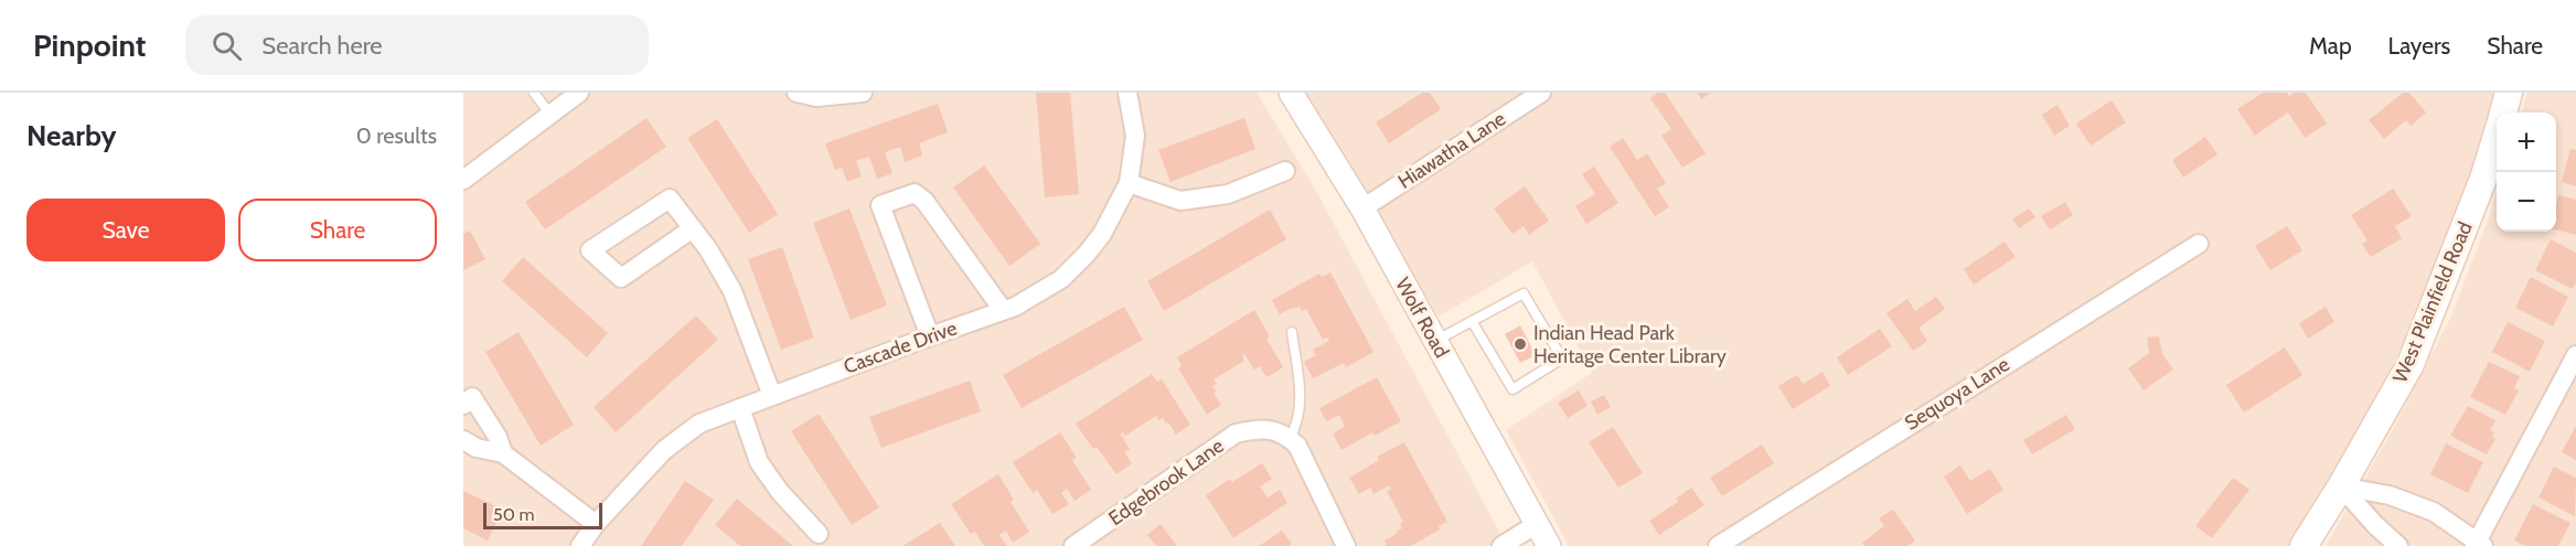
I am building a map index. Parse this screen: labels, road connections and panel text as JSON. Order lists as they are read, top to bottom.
{
  "streets": {
    "main road": ["West Plainfield Road"],
    "street": [
      "Hiawatha Lane",
      "Wolf Road",
      "Cascade Drive",
      "Sequoya Lane",
      "Edgebrook Lane"
    ]
  },
  "crossings": [
    ["Hiawatha Lane", "Wolf Road"]
  ],
  "places": ["Indian Head Park Heritage Center Library"],
  "scale_bar": "50 m",
  "page": {
    "header": "Pinpoint",
    "search": "Search here",
    "nav": ["Map", "Layers", "Share"],
    "heading": ["Nearby", "0 results"],
    "map_buttons": ["+", "−"],
    "buttons": ["Save", "Share"],
    "scale": "50 m"
  }
}
